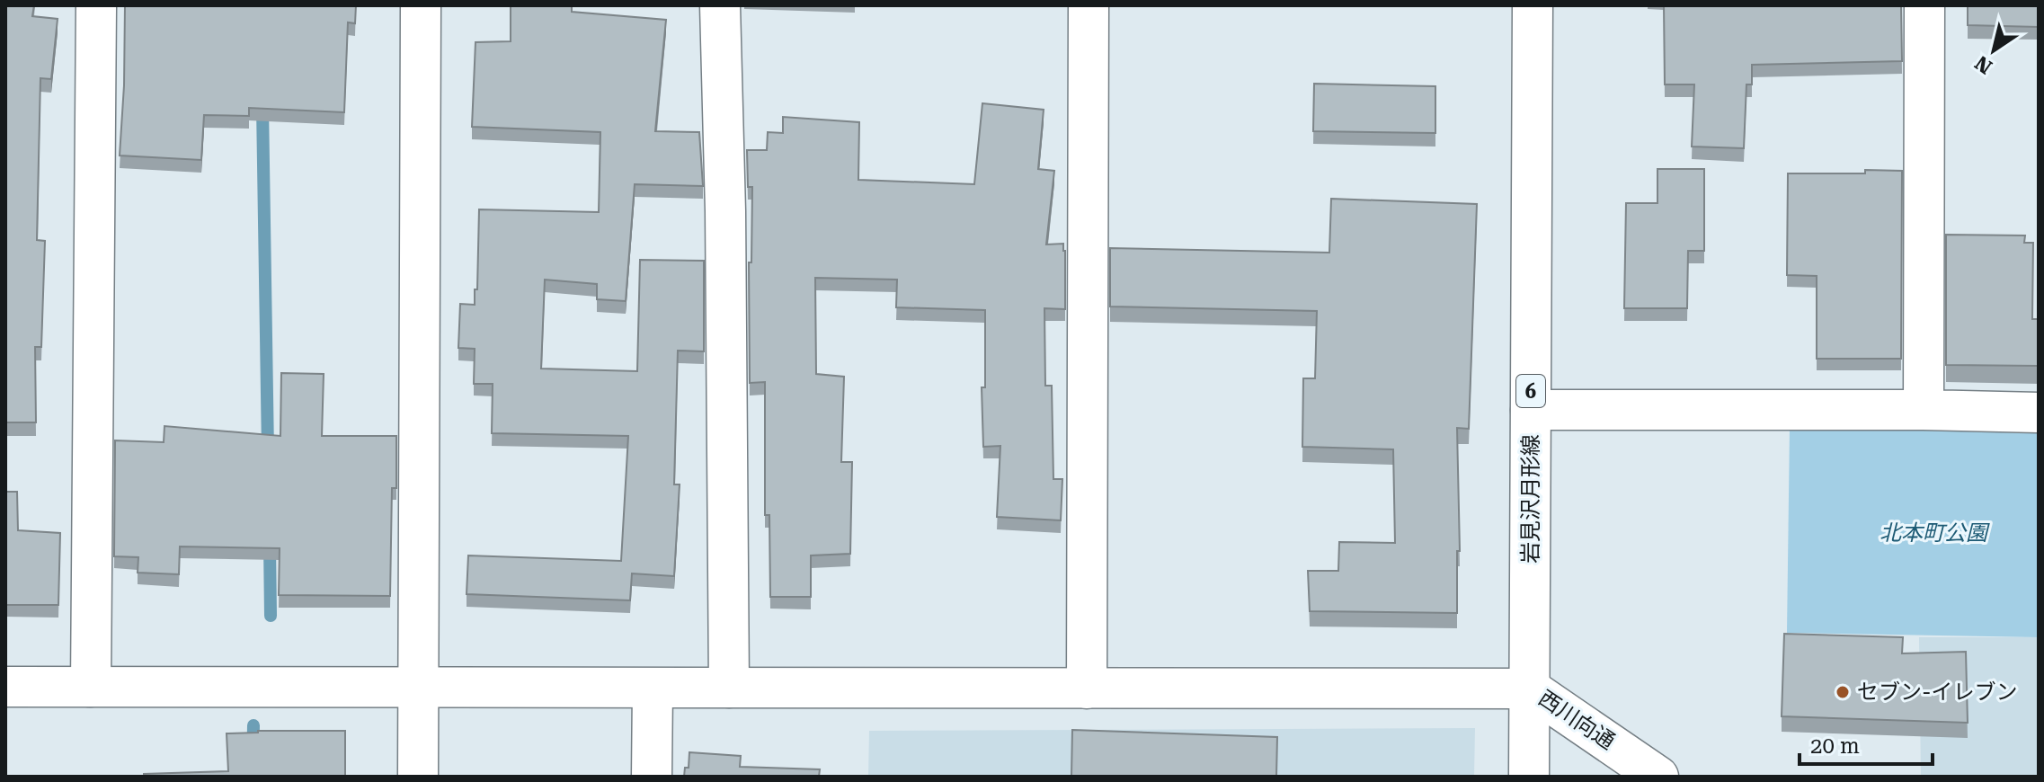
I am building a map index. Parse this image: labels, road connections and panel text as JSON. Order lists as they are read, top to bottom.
{
  "streets": {
    "street": ["6", "岩見沢月形線", "西川向通"]
  },
  "crossings": [
    ["岩見沢月形線", "西川向通"]
  ],
  "parks": ["北本町公園"],
  "places": ["セブン-イレブン"],
  "scale_bar": "20 m",
  "north": "bottom left"
}
